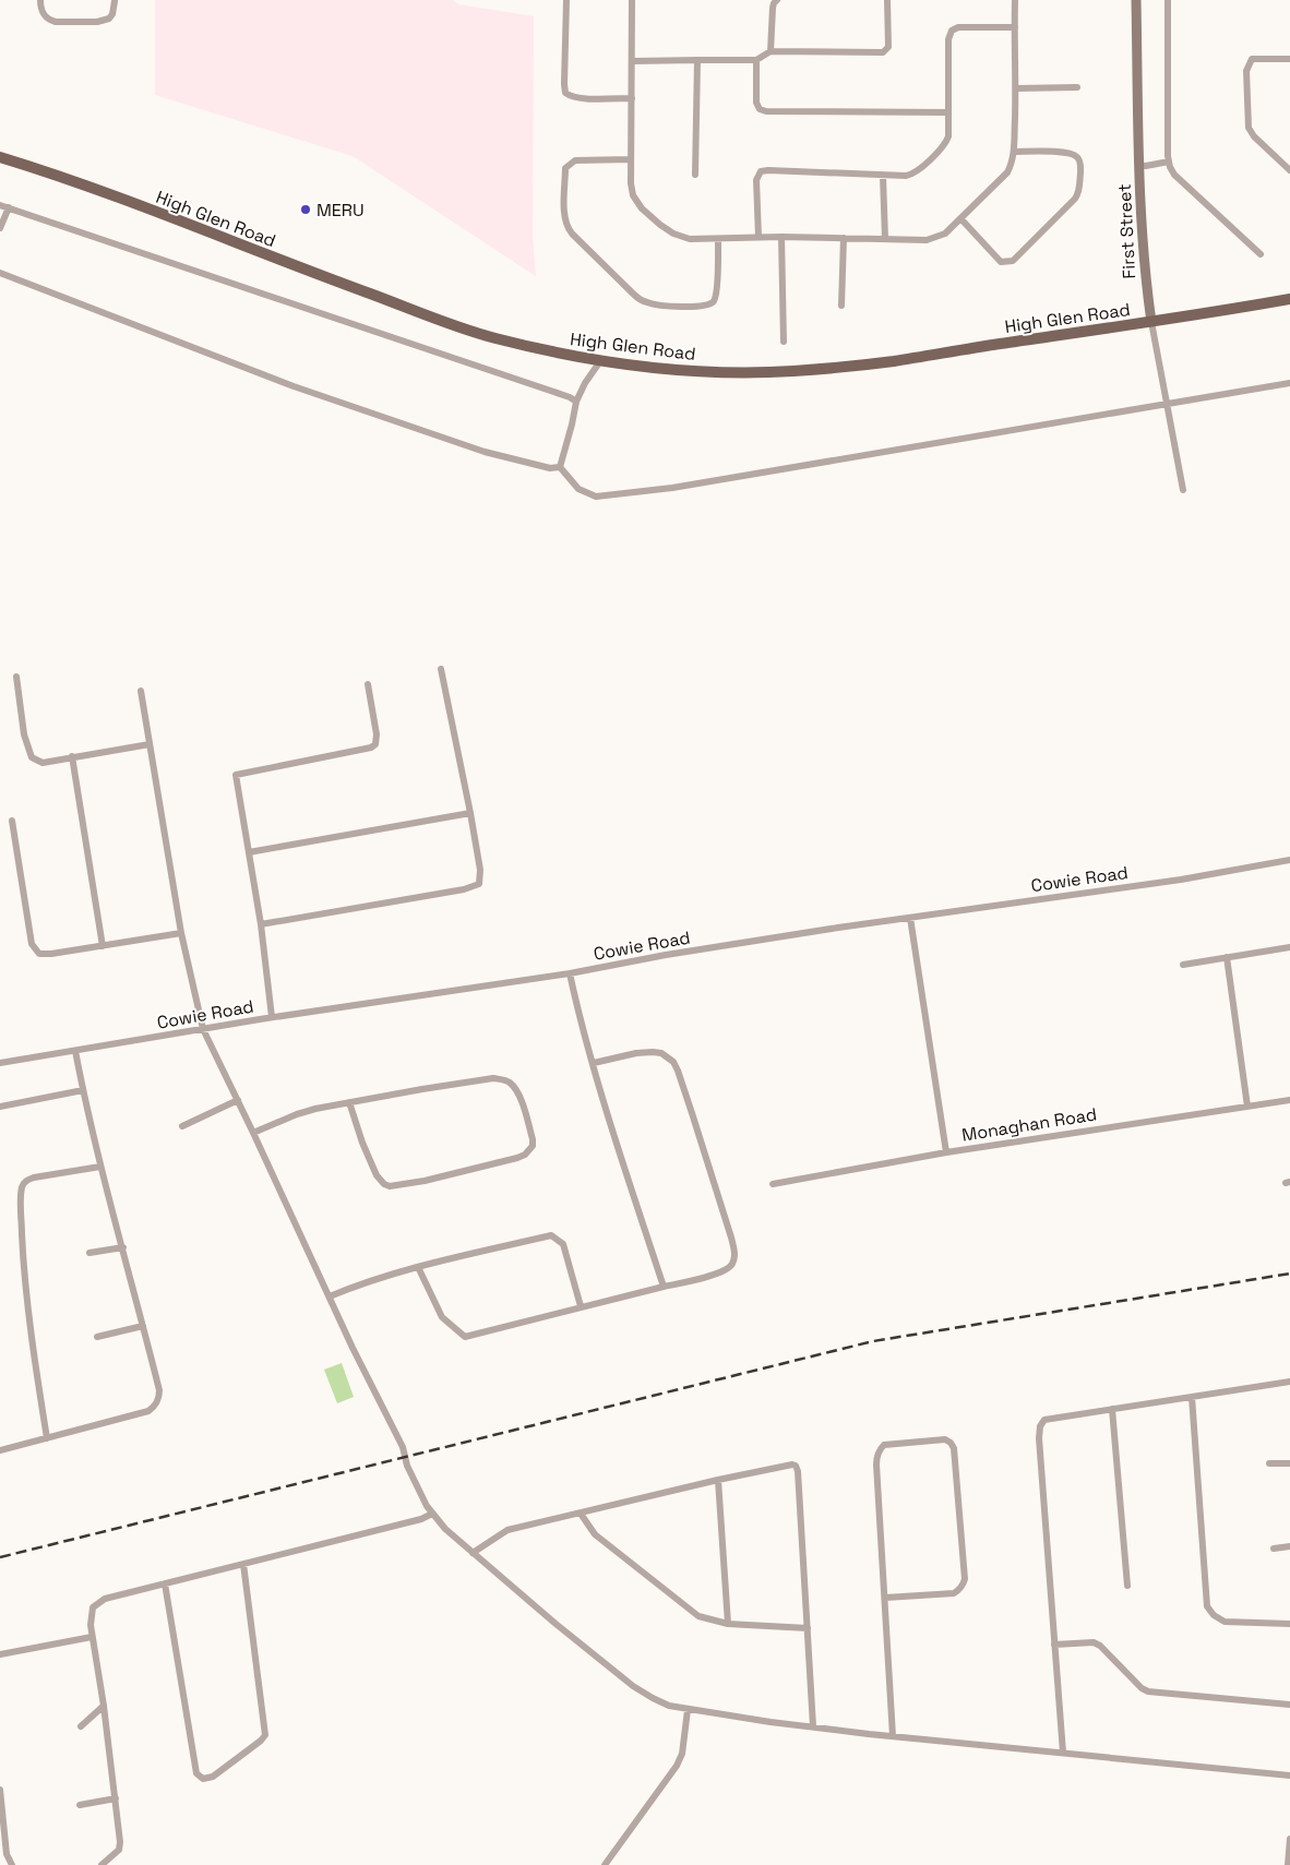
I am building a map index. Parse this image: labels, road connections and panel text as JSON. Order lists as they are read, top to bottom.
{
  "streets": {
    "main road": ["High Glen Road"],
    "street": ["First Street", "Cowie Road", "Monaghan Road"]
  },
  "crossings": [
    ["High Glen Road", "First Street"]
  ],
  "places": ["MERU"]
}
